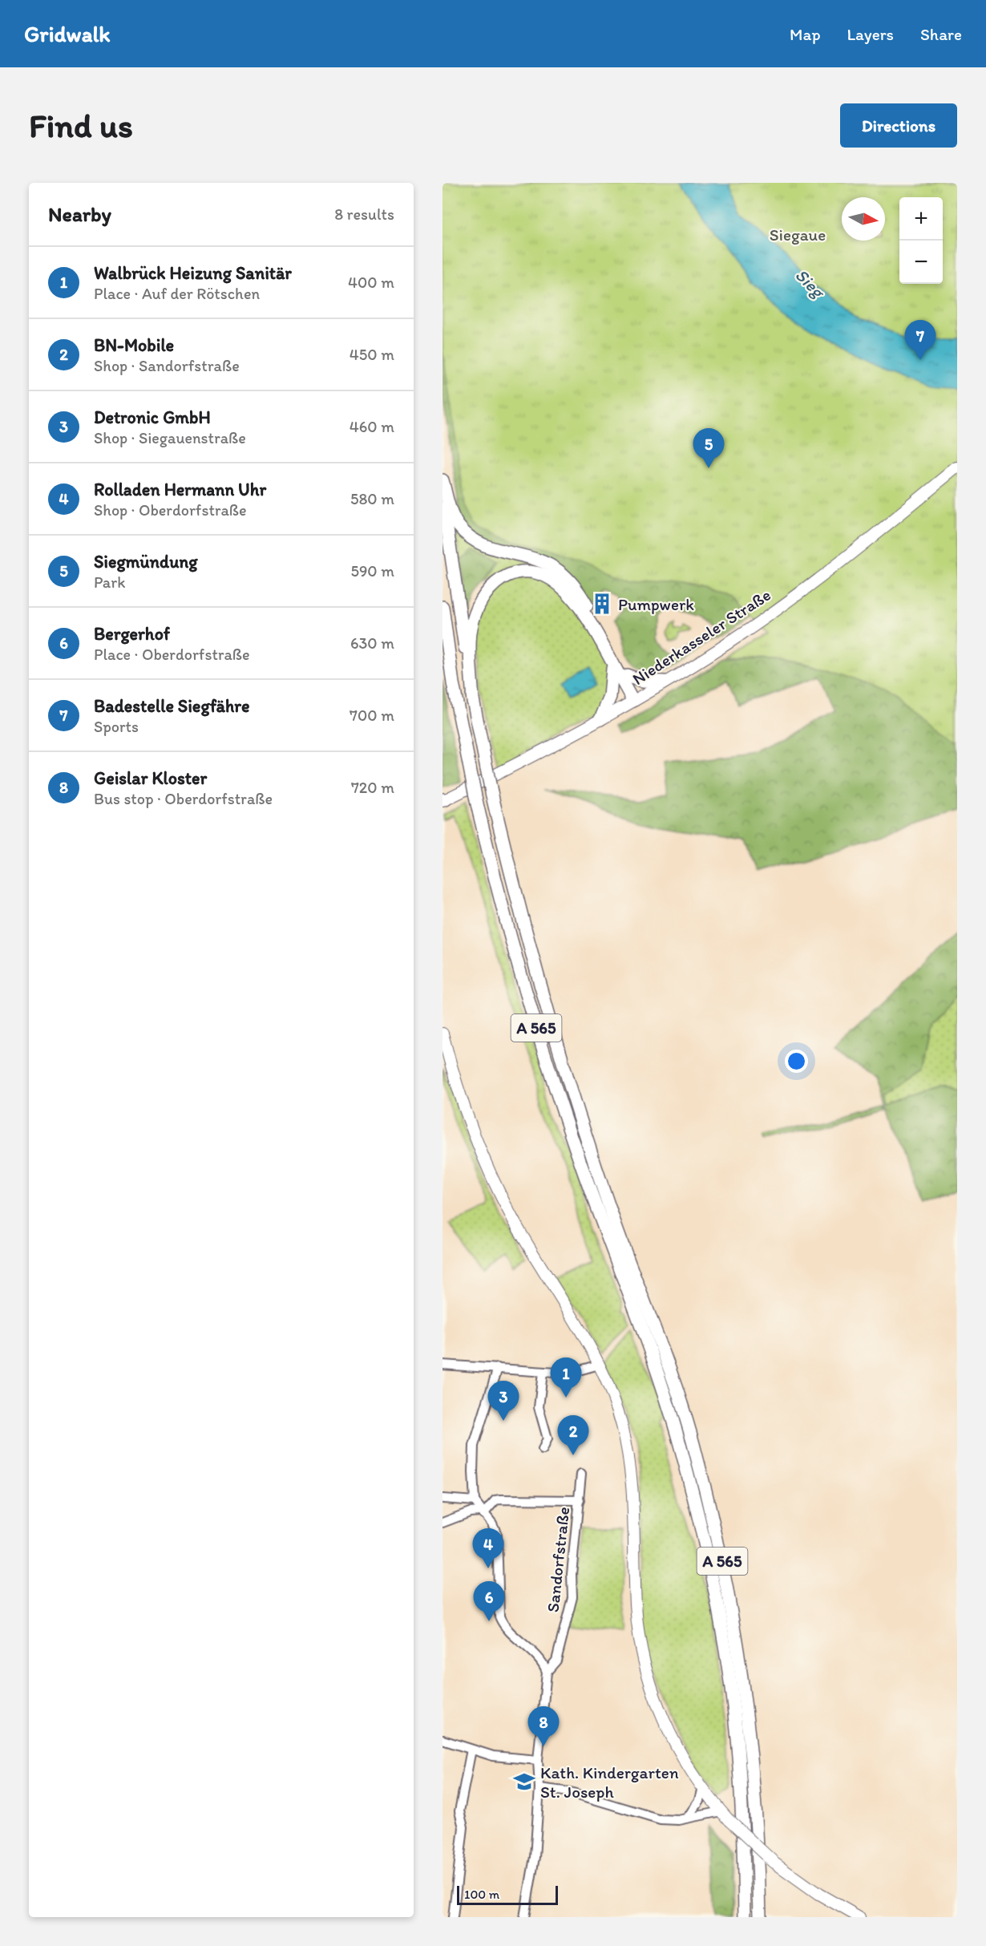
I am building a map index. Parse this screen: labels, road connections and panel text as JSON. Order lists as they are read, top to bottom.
{
  "streets": {
    "highway": ["A 565"],
    "main road": ["Niederkasseler Straße"],
    "street": ["Sandorfstraße"]
  },
  "water": ["Sieg"],
  "parks": ["Siegaue"],
  "places": {
    "building": ["Pumpwerk"],
    "school or university": ["Kath. Kindergarten St. Joseph"]
  },
  "scale_bar": "100 m",
  "north": "right",
  "page": {
    "header": "Gridwalk",
    "nav": ["Map", "Layers", "Share"],
    "buttons": "Directions",
    "title": "Find us",
    "heading": ["Nearby", "8 results"],
    "map_buttons": ["+", "−"],
    "list": [
      {
        "mark": "1",
        "name": "Walbrück Heizung Sanitär",
        "note": "Place · Auf der Rötschen",
        "value": "400 m"
      },
      {
        "mark": "2",
        "name": "BN-Mobile",
        "note": "Shop · Sandorfstraße",
        "value": "450 m"
      },
      {
        "mark": "3",
        "name": "Detronic GmbH",
        "note": "Shop · Siegauenstraße",
        "value": "460 m"
      },
      {
        "mark": "4",
        "name": "Rolladen Hermann Uhr",
        "note": "Shop · Oberdorfstraße",
        "value": "580 m"
      },
      {
        "mark": "5",
        "name": "Siegmündung",
        "note": "Park",
        "value": "590 m"
      },
      {
        "mark": "6",
        "name": "Bergerhof",
        "note": "Place · Oberdorfstraße",
        "value": "630 m"
      },
      {
        "mark": "7",
        "name": "Badestelle Siegfähre",
        "note": "Sports",
        "value": "700 m"
      },
      {
        "mark": "8",
        "name": "Geislar Kloster",
        "note": "Bus stop · Oberdorfstraße",
        "value": "720 m"
      }
    ],
    "pins": [
      "7",
      "5",
      "1",
      "3",
      "2",
      "4",
      "6",
      "8"
    ],
    "scale": "100 m"
  }
}
